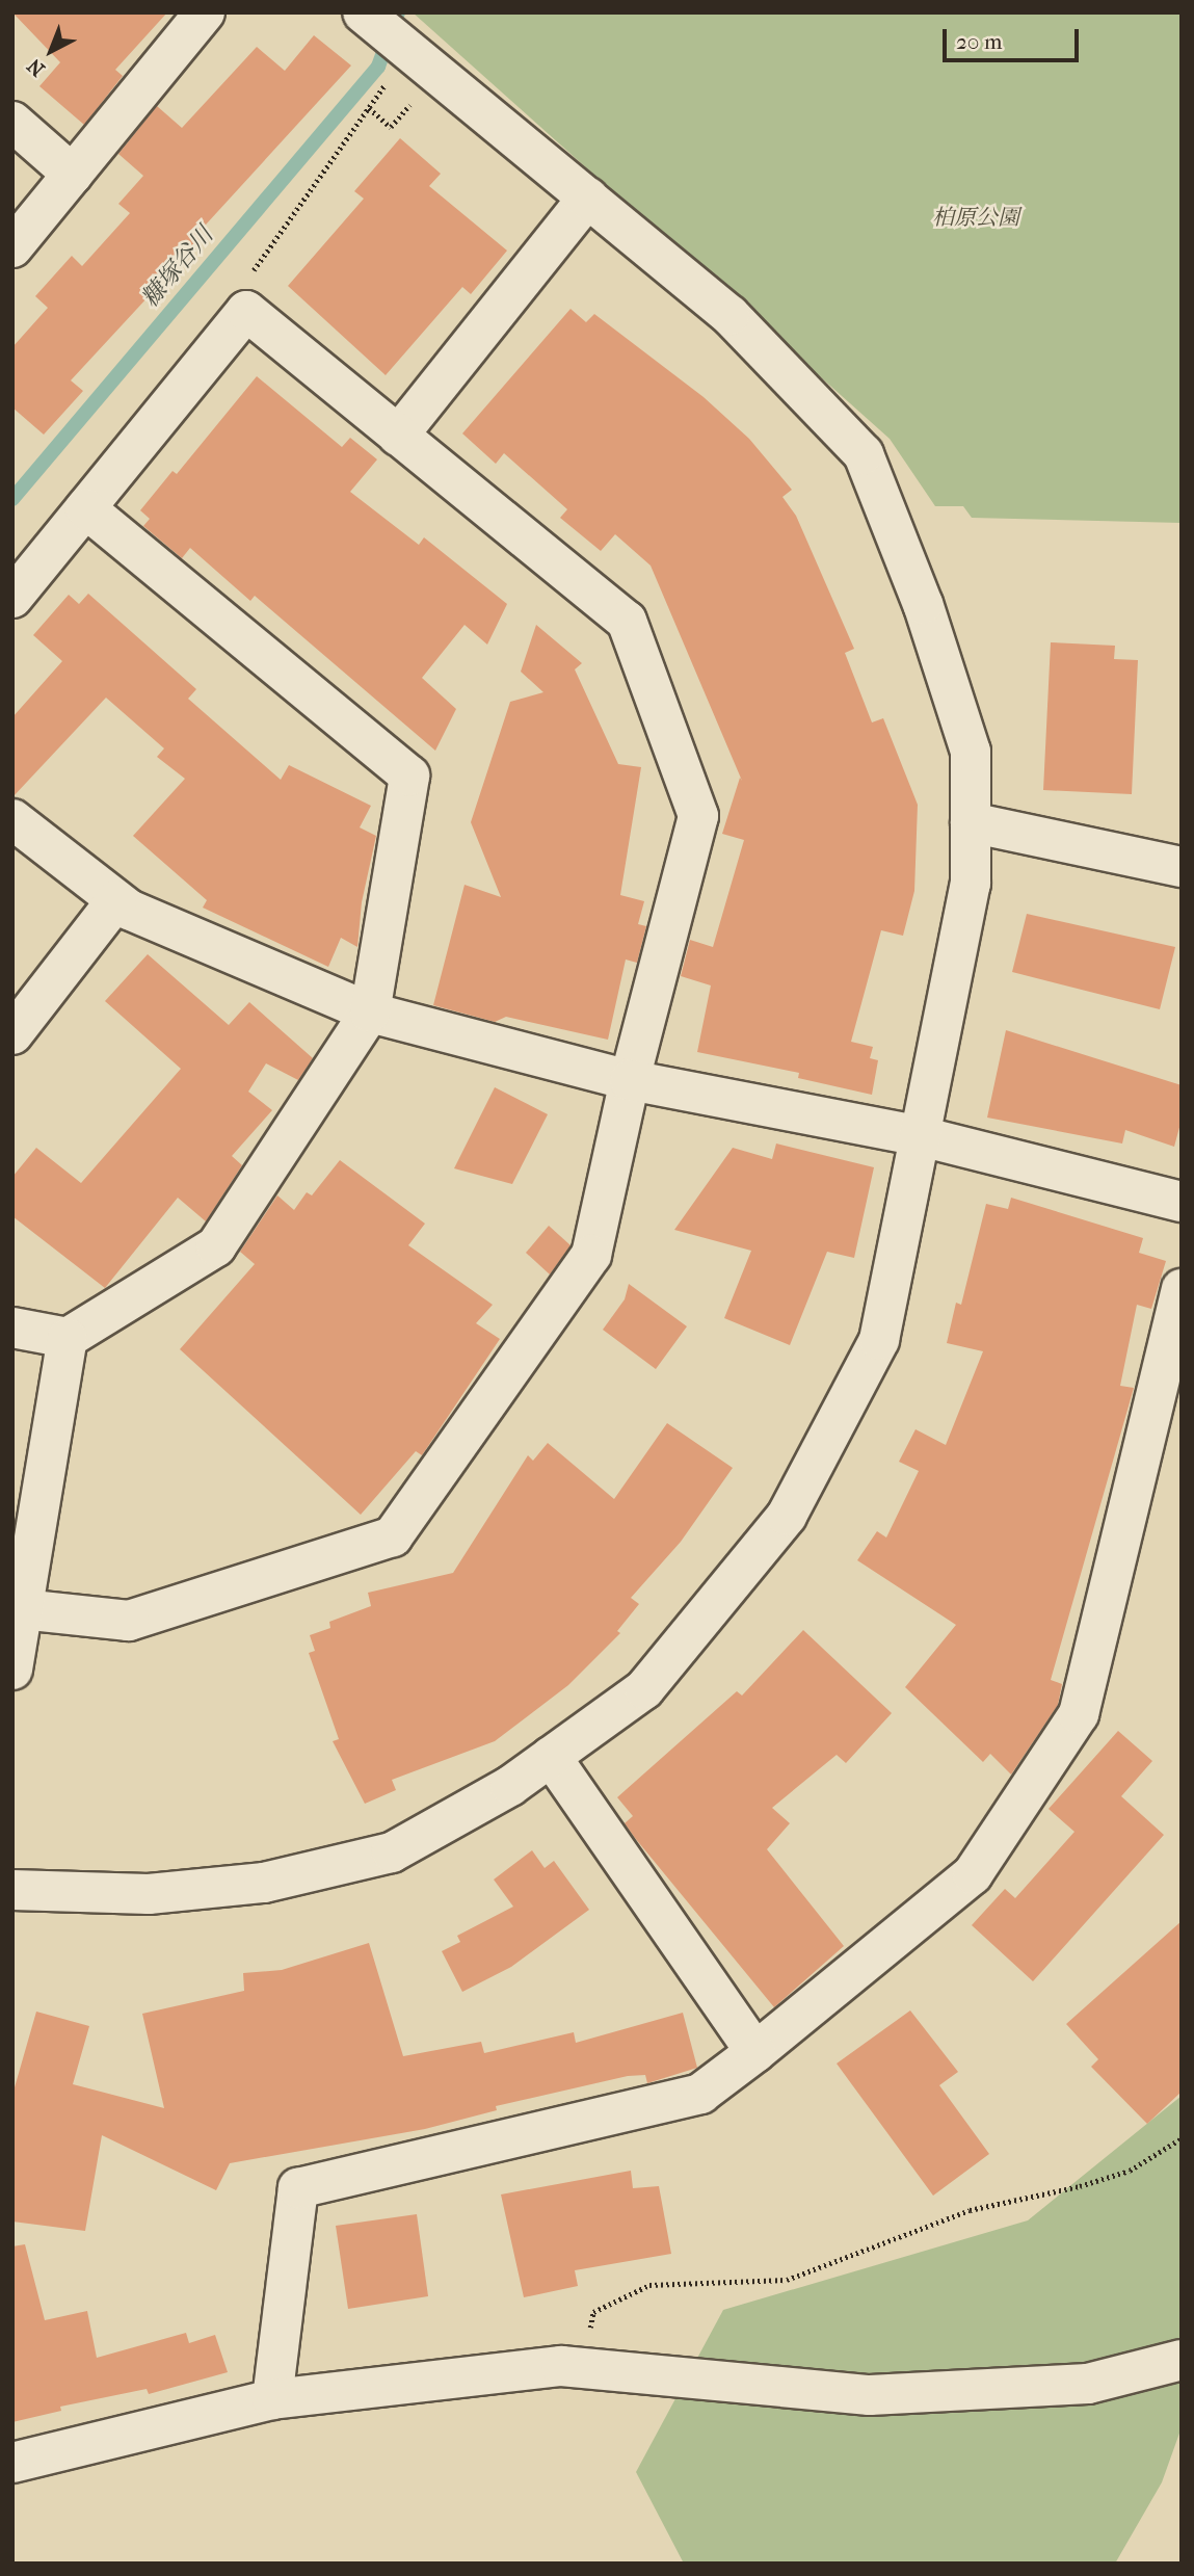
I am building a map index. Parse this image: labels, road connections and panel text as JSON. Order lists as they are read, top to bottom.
{
  "water": ["糠塚谷川"],
  "parks": ["柏原公園"],
  "scale_bar": "20 m",
  "north": "bottom left"
}
